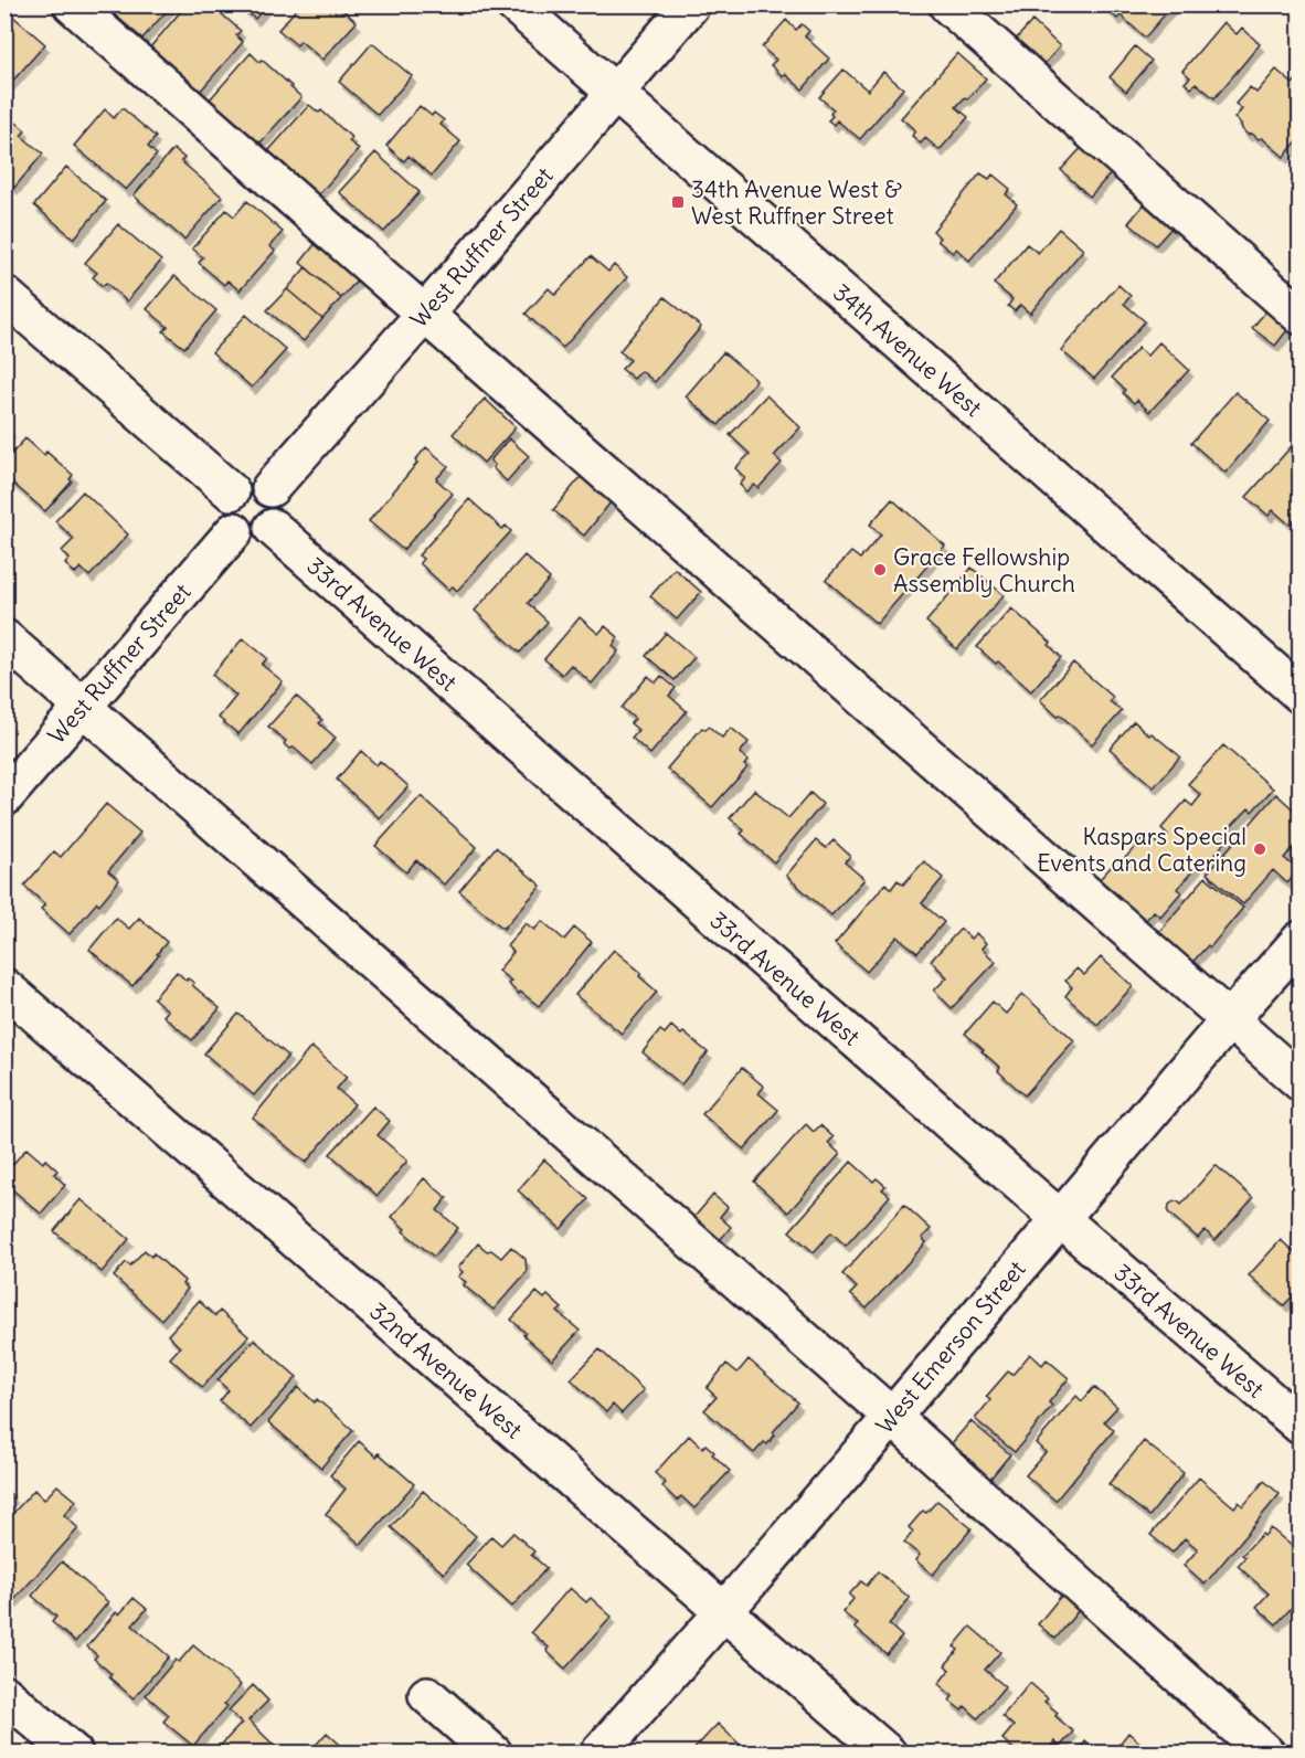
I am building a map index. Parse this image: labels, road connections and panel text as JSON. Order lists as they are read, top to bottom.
{
  "streets": {
    "street": [
      "West Ruffner Street",
      "34th Avenue West",
      "33rd Avenue West",
      "West Emerson Street",
      "32nd Avenue West"
    ]
  },
  "crossings": [
    ["West Ruffner Street", "34th Avenue West"],
    ["West Ruffner Street", "33rd Avenue West"],
    ["33rd Avenue West", "West Emerson Street"],
    ["West Emerson Street", "32nd Avenue West"]
  ],
  "places": {
    "transit": ["34th Avenue West & West Ruffner Street"],
    "other": ["Grace Fellowship Assembly Church", "Kaspars Special Events and Catering"]
  }
}
